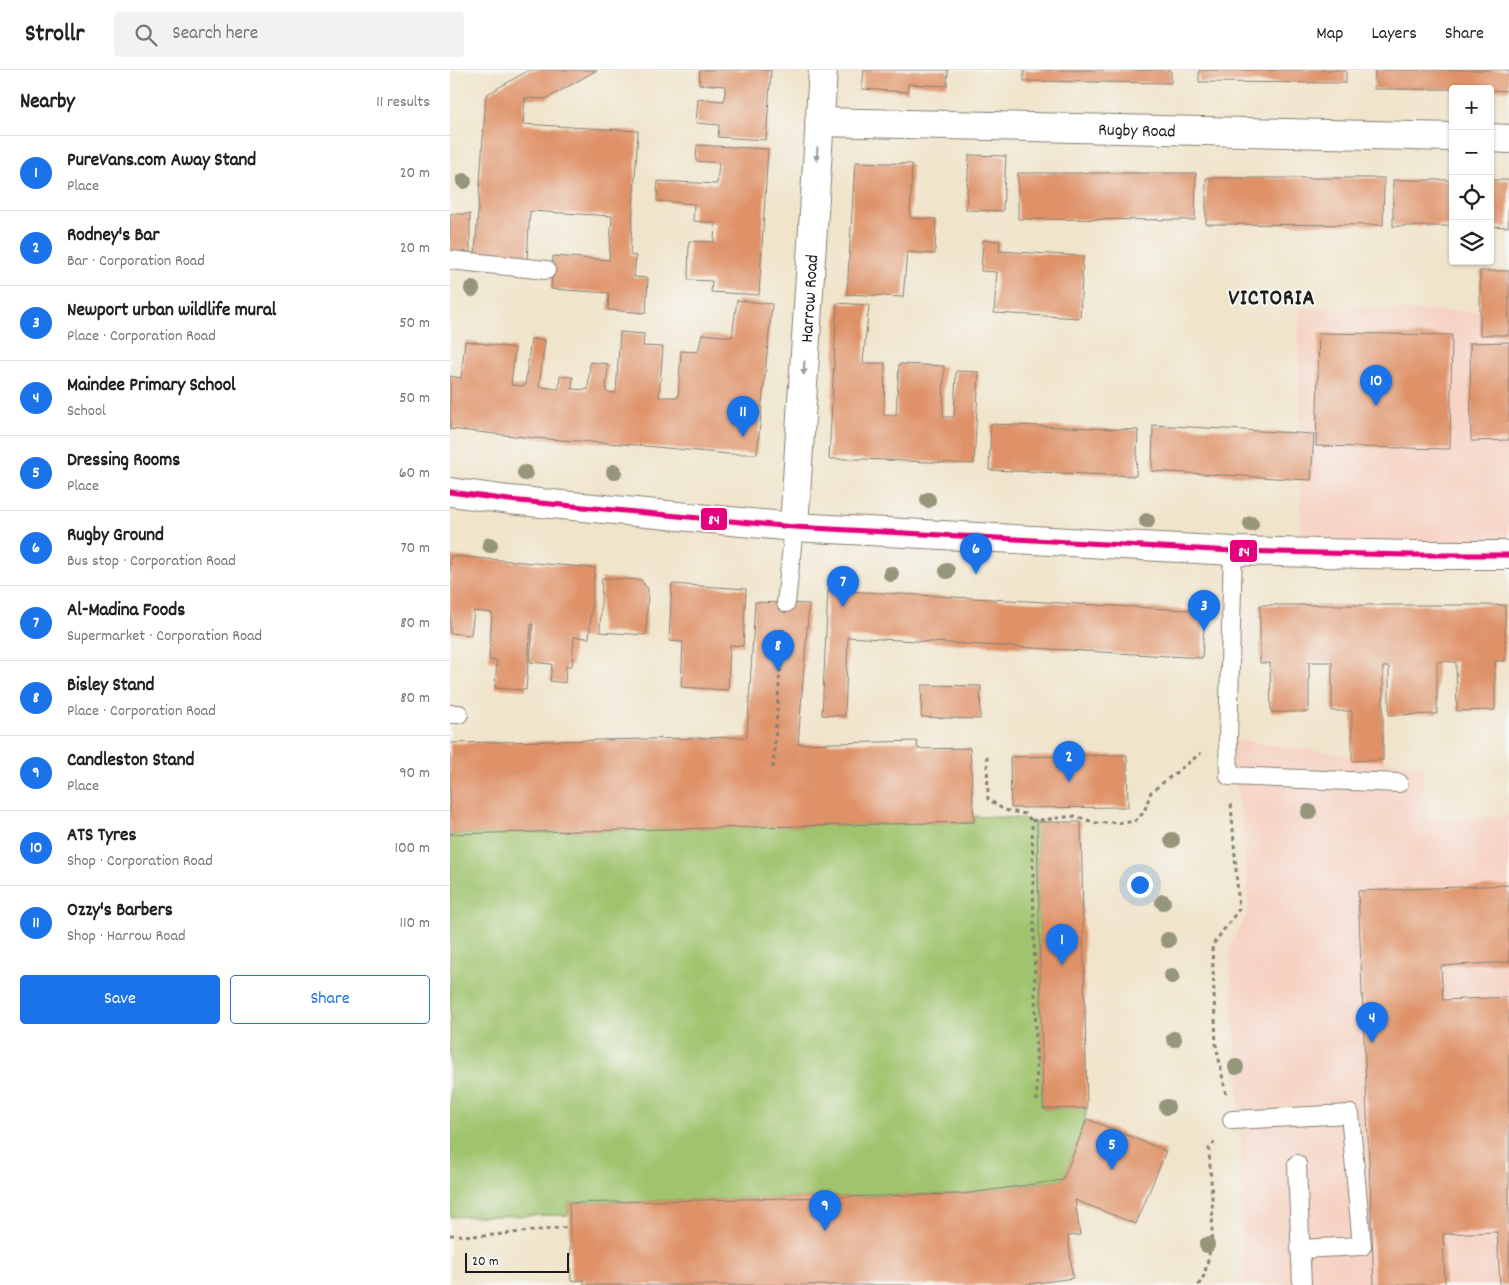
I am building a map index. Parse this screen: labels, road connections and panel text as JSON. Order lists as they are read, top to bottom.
{
  "streets": {
    "street": ["Rugby Road", "Harrow Road"]
  },
  "crossings": [
    ["Rugby Road", "Harrow Road"]
  ],
  "one_way": ["Harrow Road"],
  "districts": ["VICTORIA"],
  "lines": ["transit line 84"],
  "scale_bar": "20 m",
  "page": {
    "header": "Strollr",
    "search": "Search here",
    "nav": ["Map", "Layers", "Share"],
    "heading": ["Nearby", "11 results"],
    "map_buttons": ["+", "−"],
    "list": [
      {
        "mark": "1",
        "name": "PureVans.com Away Stand",
        "note": "Place",
        "value": "20 m"
      },
      {
        "mark": "2",
        "name": "Rodney's Bar",
        "note": "Bar · Corporation Road",
        "value": "20 m"
      },
      {
        "mark": "3",
        "name": "Newport urban wildlife mural",
        "note": "Place · Corporation Road",
        "value": "50 m"
      },
      {
        "mark": "4",
        "name": "Maindee Primary School",
        "note": "School",
        "value": "50 m"
      },
      {
        "mark": "5",
        "name": "Dressing Rooms",
        "note": "Place",
        "value": "60 m"
      },
      {
        "mark": "6",
        "name": "Rugby Ground",
        "note": "Bus stop · Corporation Road",
        "value": "70 m"
      },
      {
        "mark": "7",
        "name": "Al-Madina Foods",
        "note": "Supermarket · Corporation Road",
        "value": "80 m"
      },
      {
        "mark": "8",
        "name": "Bisley Stand",
        "note": "Place · Corporation Road",
        "value": "80 m"
      },
      {
        "mark": "9",
        "name": "Candleston Stand",
        "note": "Place",
        "value": "90 m"
      },
      {
        "mark": "10",
        "name": "ATS Tyres",
        "note": "Shop · Corporation Road",
        "value": "100 m"
      },
      {
        "mark": "11",
        "name": "Ozzy's Barbers",
        "note": "Shop · Harrow Road",
        "value": "110 m"
      }
    ],
    "pins": [
      "10",
      "11",
      "6",
      "7",
      "3",
      "8",
      "2",
      "1",
      "4",
      "5",
      "9"
    ],
    "buttons": ["Save", "Share"],
    "scale": "20 m"
  }
}
